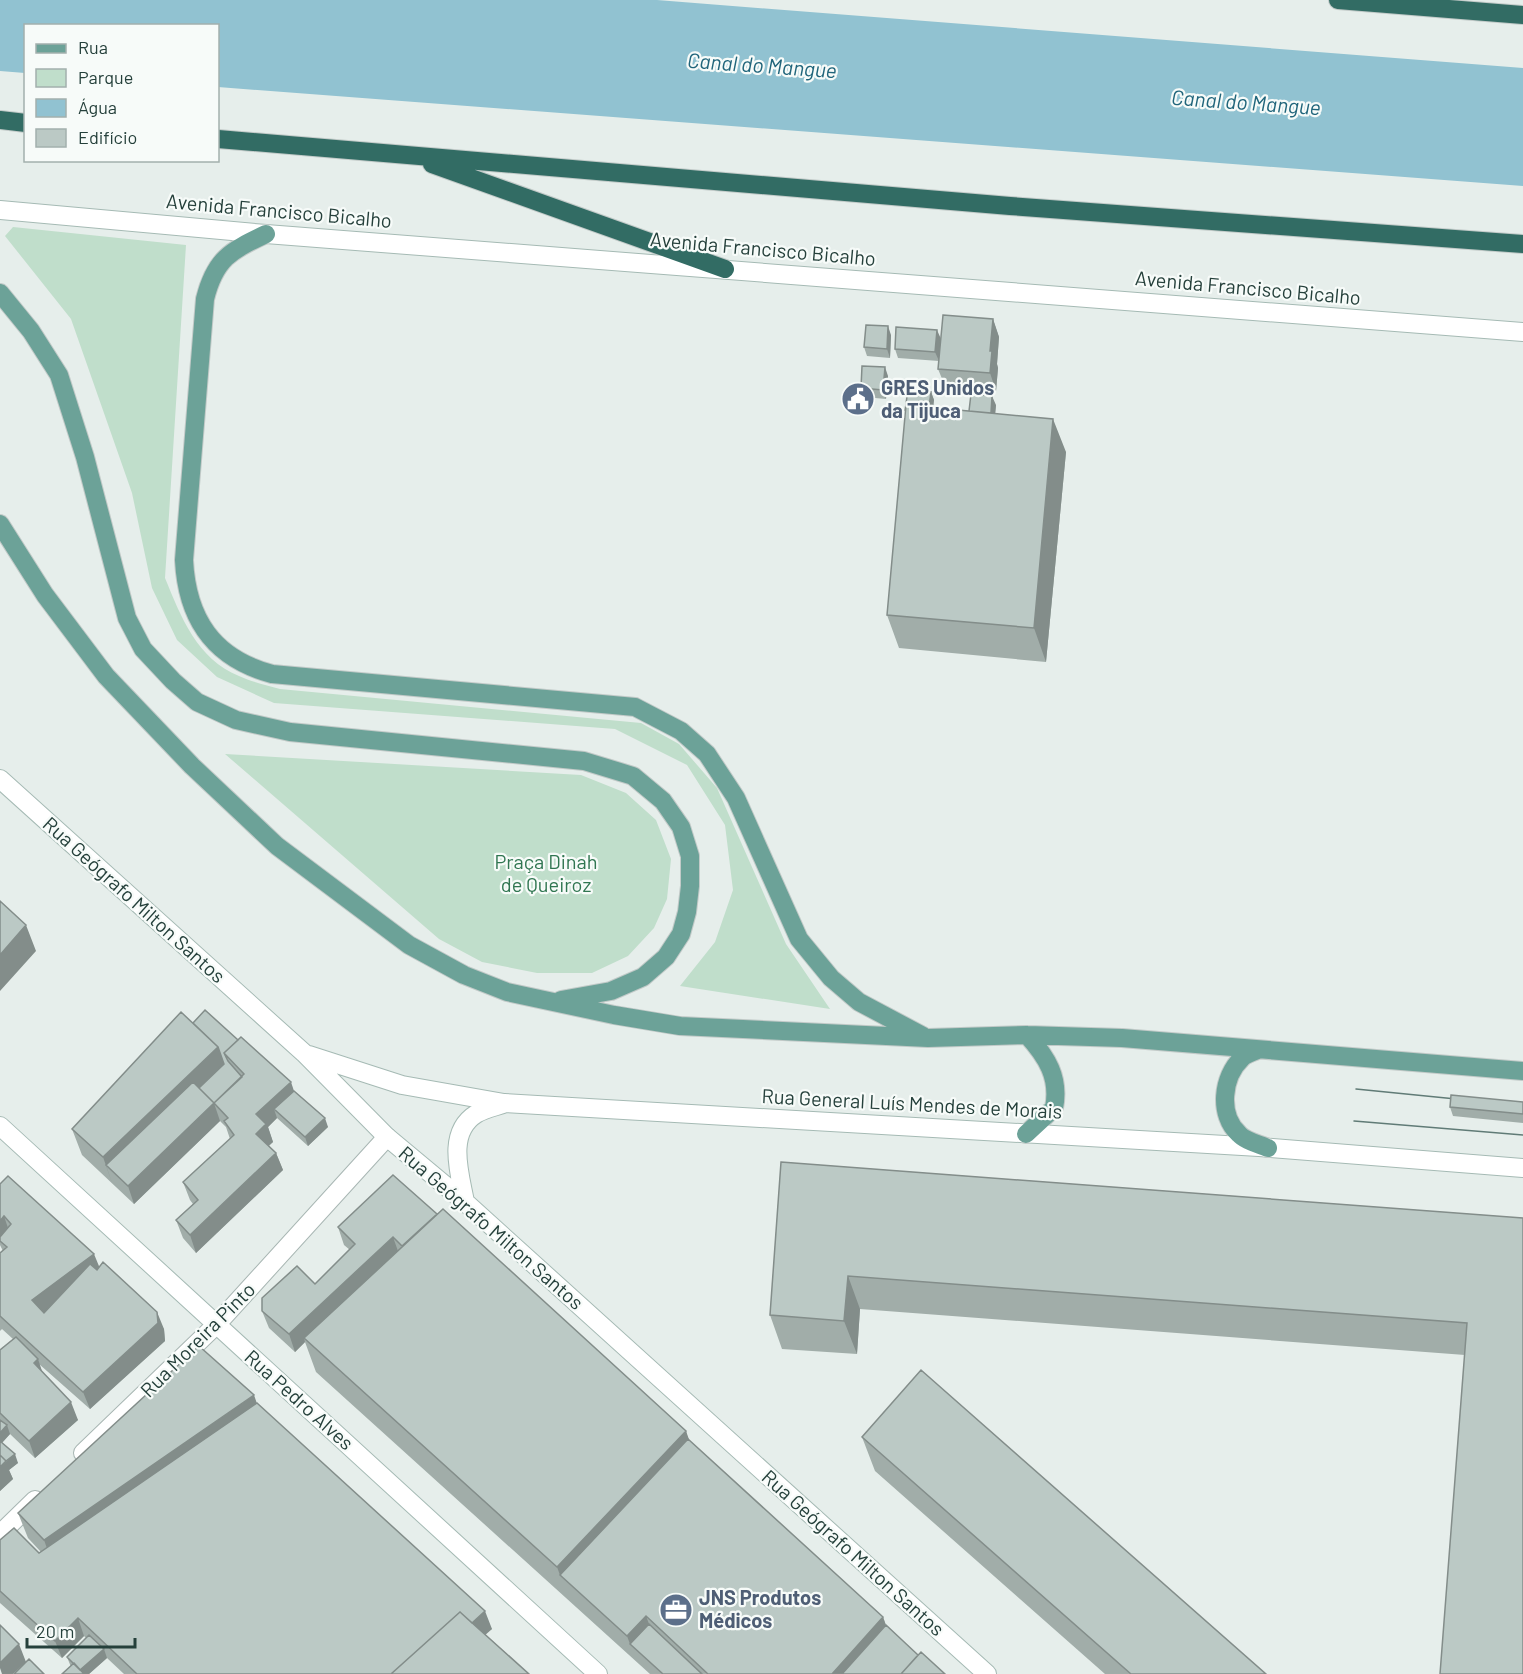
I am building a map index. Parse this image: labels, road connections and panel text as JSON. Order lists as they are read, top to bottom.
{
  "streets": {
    "main road": [
      "Avenida Francisco Bicalho",
      "Rua Geógrafo Milton Santos",
      "Rua General Luís Mendes de Morais",
      "Rua Moreira Pinto",
      "Rua Pedro Alves"
    ]
  },
  "crossings": [
    ["Rua Geógrafo Milton Santos", "Rua General Luís Mendes de Morais"],
    ["Rua Geógrafo Milton Santos", "Rua Moreira Pinto"],
    ["Rua Moreira Pinto", "Rua Pedro Alves"]
  ],
  "water": ["Canal do Mangue"],
  "parks": ["Praça Dinah de Queiroz"],
  "places": {
    "public building": ["GRES Unidos da Tijuca"],
    "office": ["JNS Produtos Médicos"]
  },
  "legend": [
    "Rua",
    "Parque",
    "Água",
    "Edifício"
  ],
  "scale_bar": "20 m"
}
